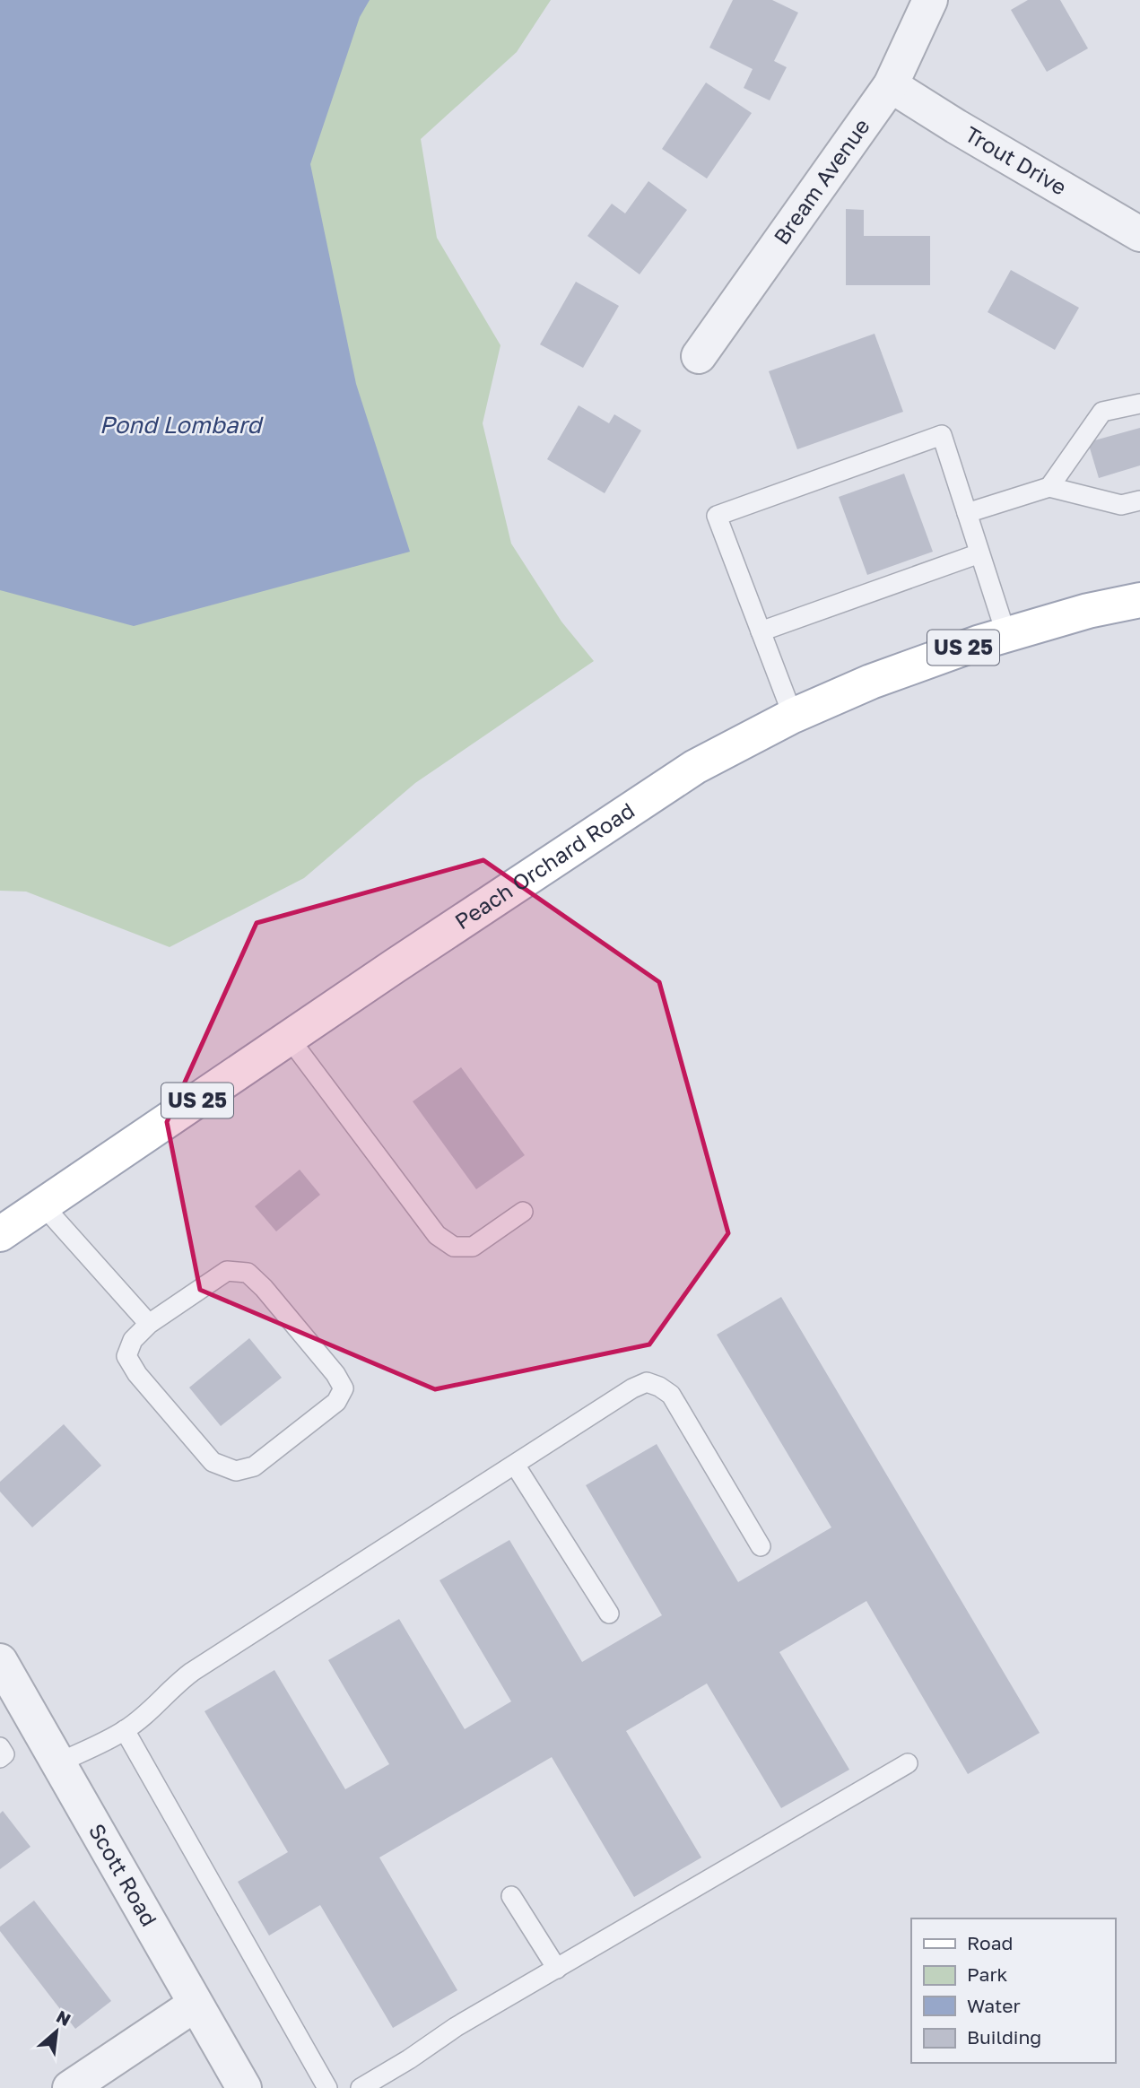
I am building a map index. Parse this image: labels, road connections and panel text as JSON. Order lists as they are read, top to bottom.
{
  "streets": {
    "main road": ["US 25", "Peach Orchard Road"],
    "street": ["Trout Drive", "Bream Avenue", "Scott Road"]
  },
  "crossings": [
    ["Trout Drive", "Bream Avenue"]
  ],
  "water": ["Pond Lombard"],
  "legend": [
    "Road",
    "Park",
    "Water",
    "Building"
  ],
  "north": "top right"
}
